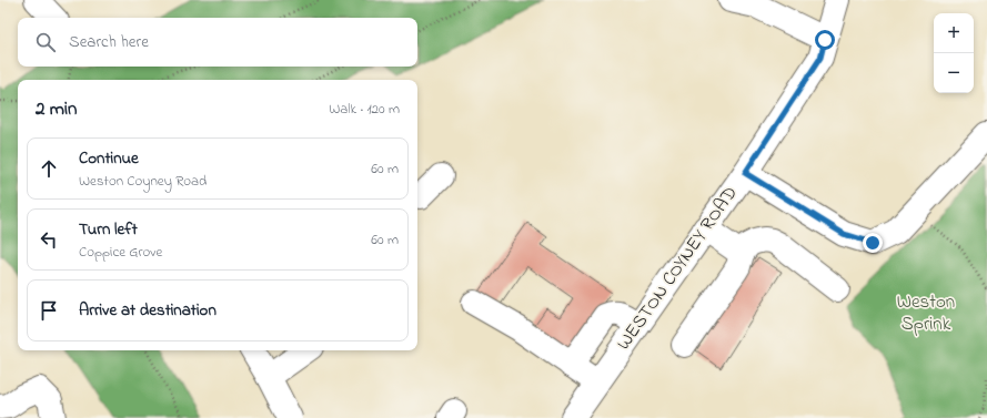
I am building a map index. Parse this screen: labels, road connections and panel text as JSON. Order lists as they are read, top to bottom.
{
  "streets": {
    "street": ["WESTON COYNEY ROAD"]
  },
  "parks": ["Weston Sprink"],
  "page": {
    "map_buttons": ["+", "−"],
    "search": "Search here",
    "heading": ["2 min", "Walk · 120 m"],
    "list": [
      ["Continue", "Weston Coyney Road", "60 m"],
      ["Turn left", "Coppice Grove", "60 m"],
      "Arrive at destination"
    ]
  }
}
